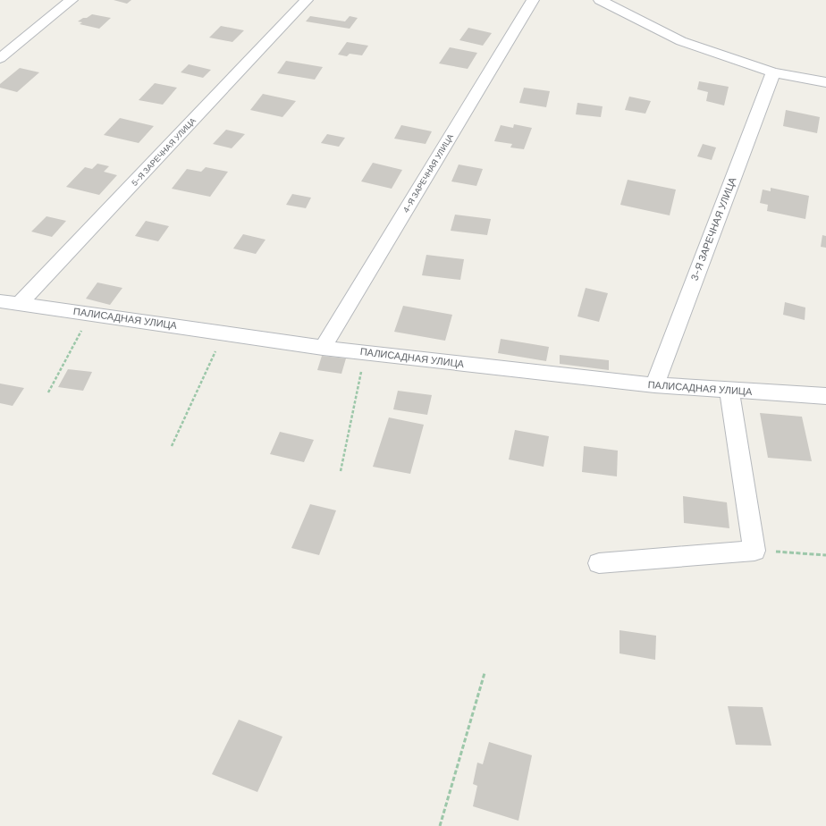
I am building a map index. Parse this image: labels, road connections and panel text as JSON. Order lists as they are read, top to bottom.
{
  "streets": {
    "street": [
      "5-Я ЗАРЕЧНАЯ УЛИЦА",
      "4-Я ЗАРЕЧНАЯ УЛИЦА",
      "3-Я ЗАРЕЧНАЯ УЛИЦА",
      "ПАЛИСАДНАЯ УЛИЦА"
    ]
  },
  "crossings": [
    ["5-Я ЗАРЕЧНАЯ УЛИЦА", "ПАЛИСАДНАЯ УЛИЦА"],
    ["4-Я ЗАРЕЧНАЯ УЛИЦА", "ПАЛИСАДНАЯ УЛИЦА"],
    ["3-Я ЗАРЕЧНАЯ УЛИЦА", "ПАЛИСАДНАЯ УЛИЦА"]
  ]
}
